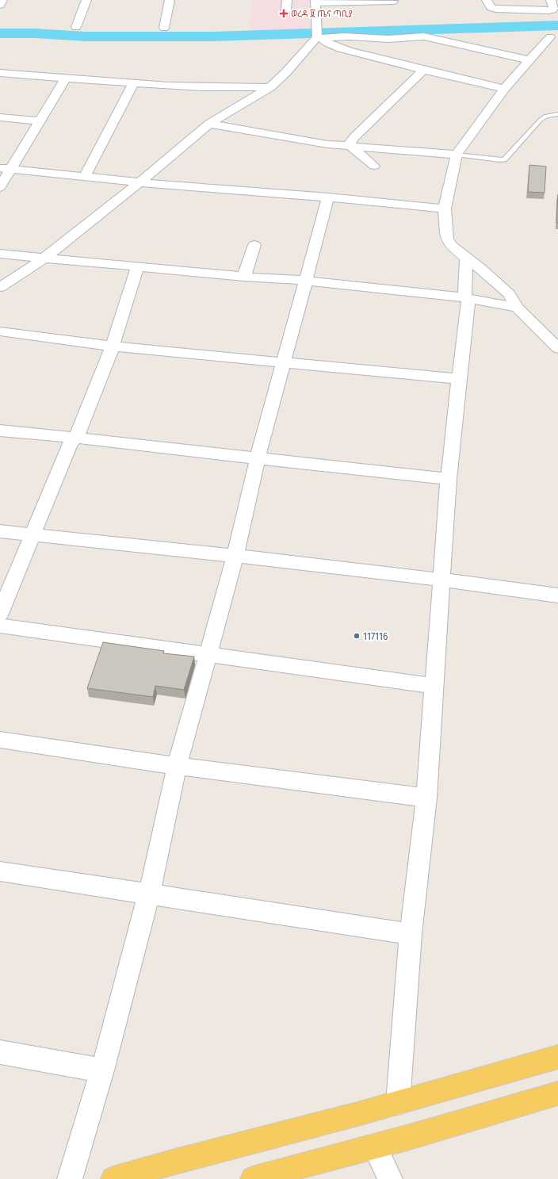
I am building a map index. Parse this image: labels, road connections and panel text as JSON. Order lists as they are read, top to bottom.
{
  "places": {
    "health": ["ወረዳ ፱ ጤና ጣቢያ"],
    "other": ["117116"]
  }
}
